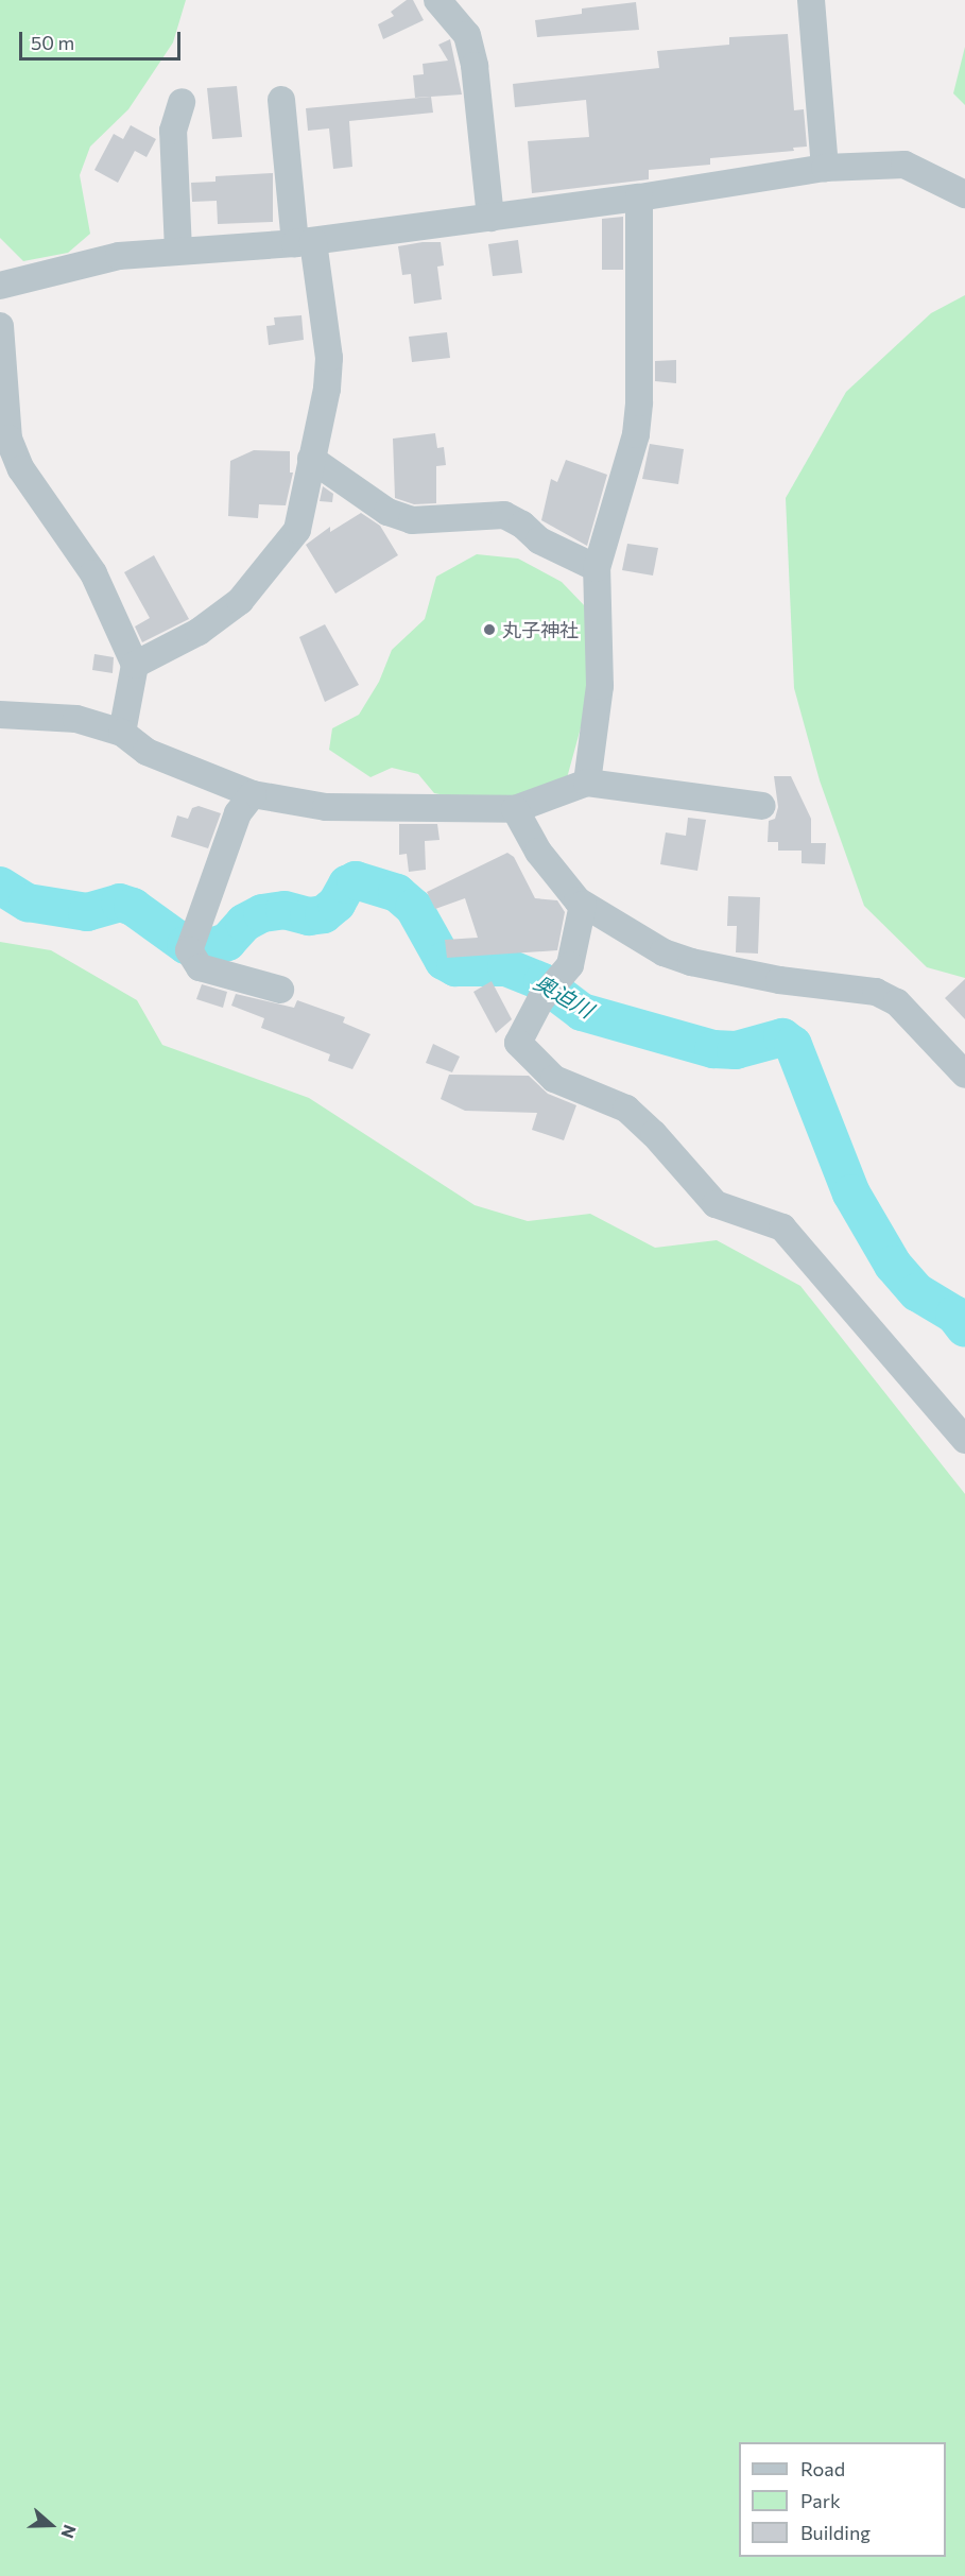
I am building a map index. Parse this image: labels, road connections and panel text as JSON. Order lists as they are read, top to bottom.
{
  "water": ["奥迫川"],
  "places": ["丸子神社"],
  "legend": ["Road", "Park", "Building"],
  "scale_bar": "50 m",
  "north": "right"
}
